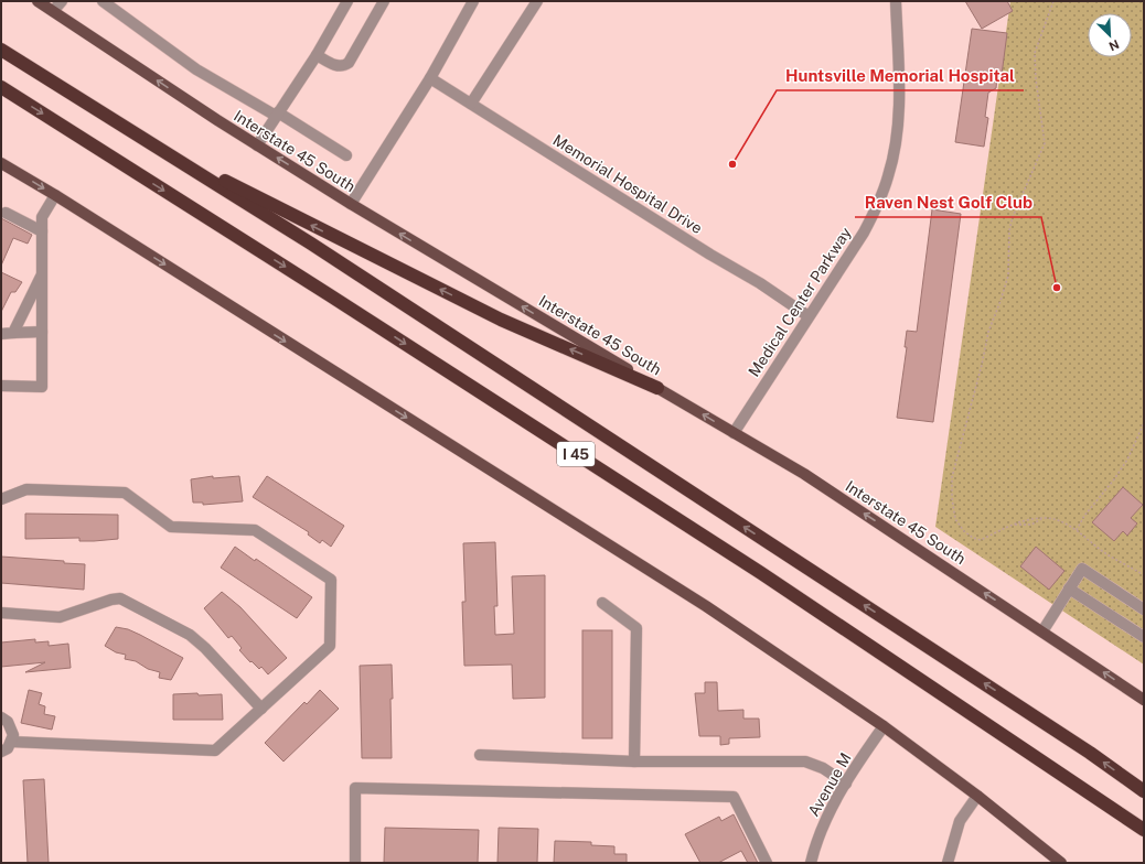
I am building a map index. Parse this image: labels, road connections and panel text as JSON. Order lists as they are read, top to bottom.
{
  "streets": {
    "highway": ["I 45"],
    "main road": ["Interstate 45 South"],
    "street": ["Memorial Hospital Drive", "Medical Center Parkway", "Avenue M"]
  },
  "crossings": [
    ["Interstate 45 South", "Medical Center Parkway"],
    ["Memorial Hospital Drive", "Medical Center Parkway"]
  ],
  "one_way": ["Interstate 45 South"],
  "places": ["Huntsville Memorial Hospital", "Raven Nest Golf Club"],
  "north": "bottom right"
}
